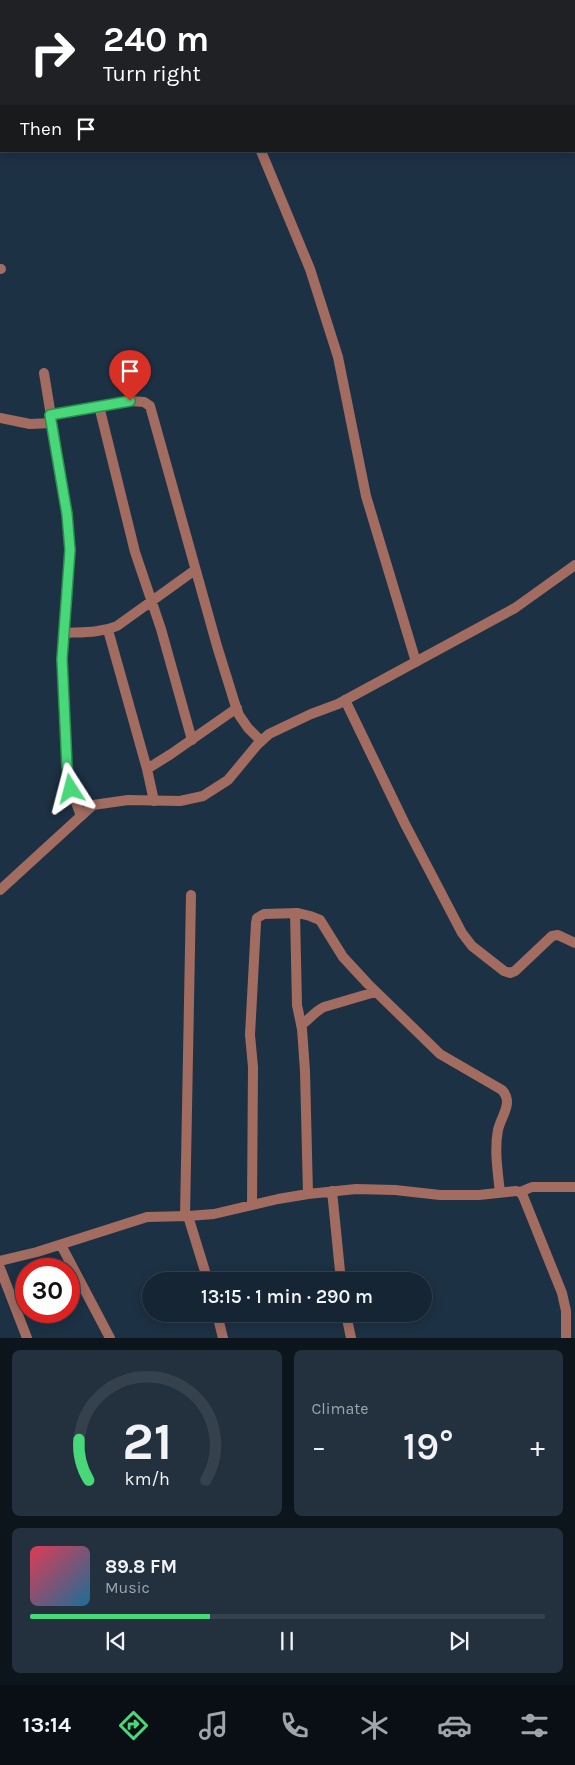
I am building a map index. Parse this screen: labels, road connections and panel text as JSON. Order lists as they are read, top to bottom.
{
  "page": {
    "turn": ["240 m", "Turn right"],
    "then": "Then",
    "limit": "30",
    "trip": "13:15 · 1 min · 290 m",
    "tile": "Climate",
    "heat": ["−", "19°", "+"],
    "song": ["89.8 FM", "Music"],
    "tabs": "13:14",
    "gauge": ["21", "km/h"]
  }
}
